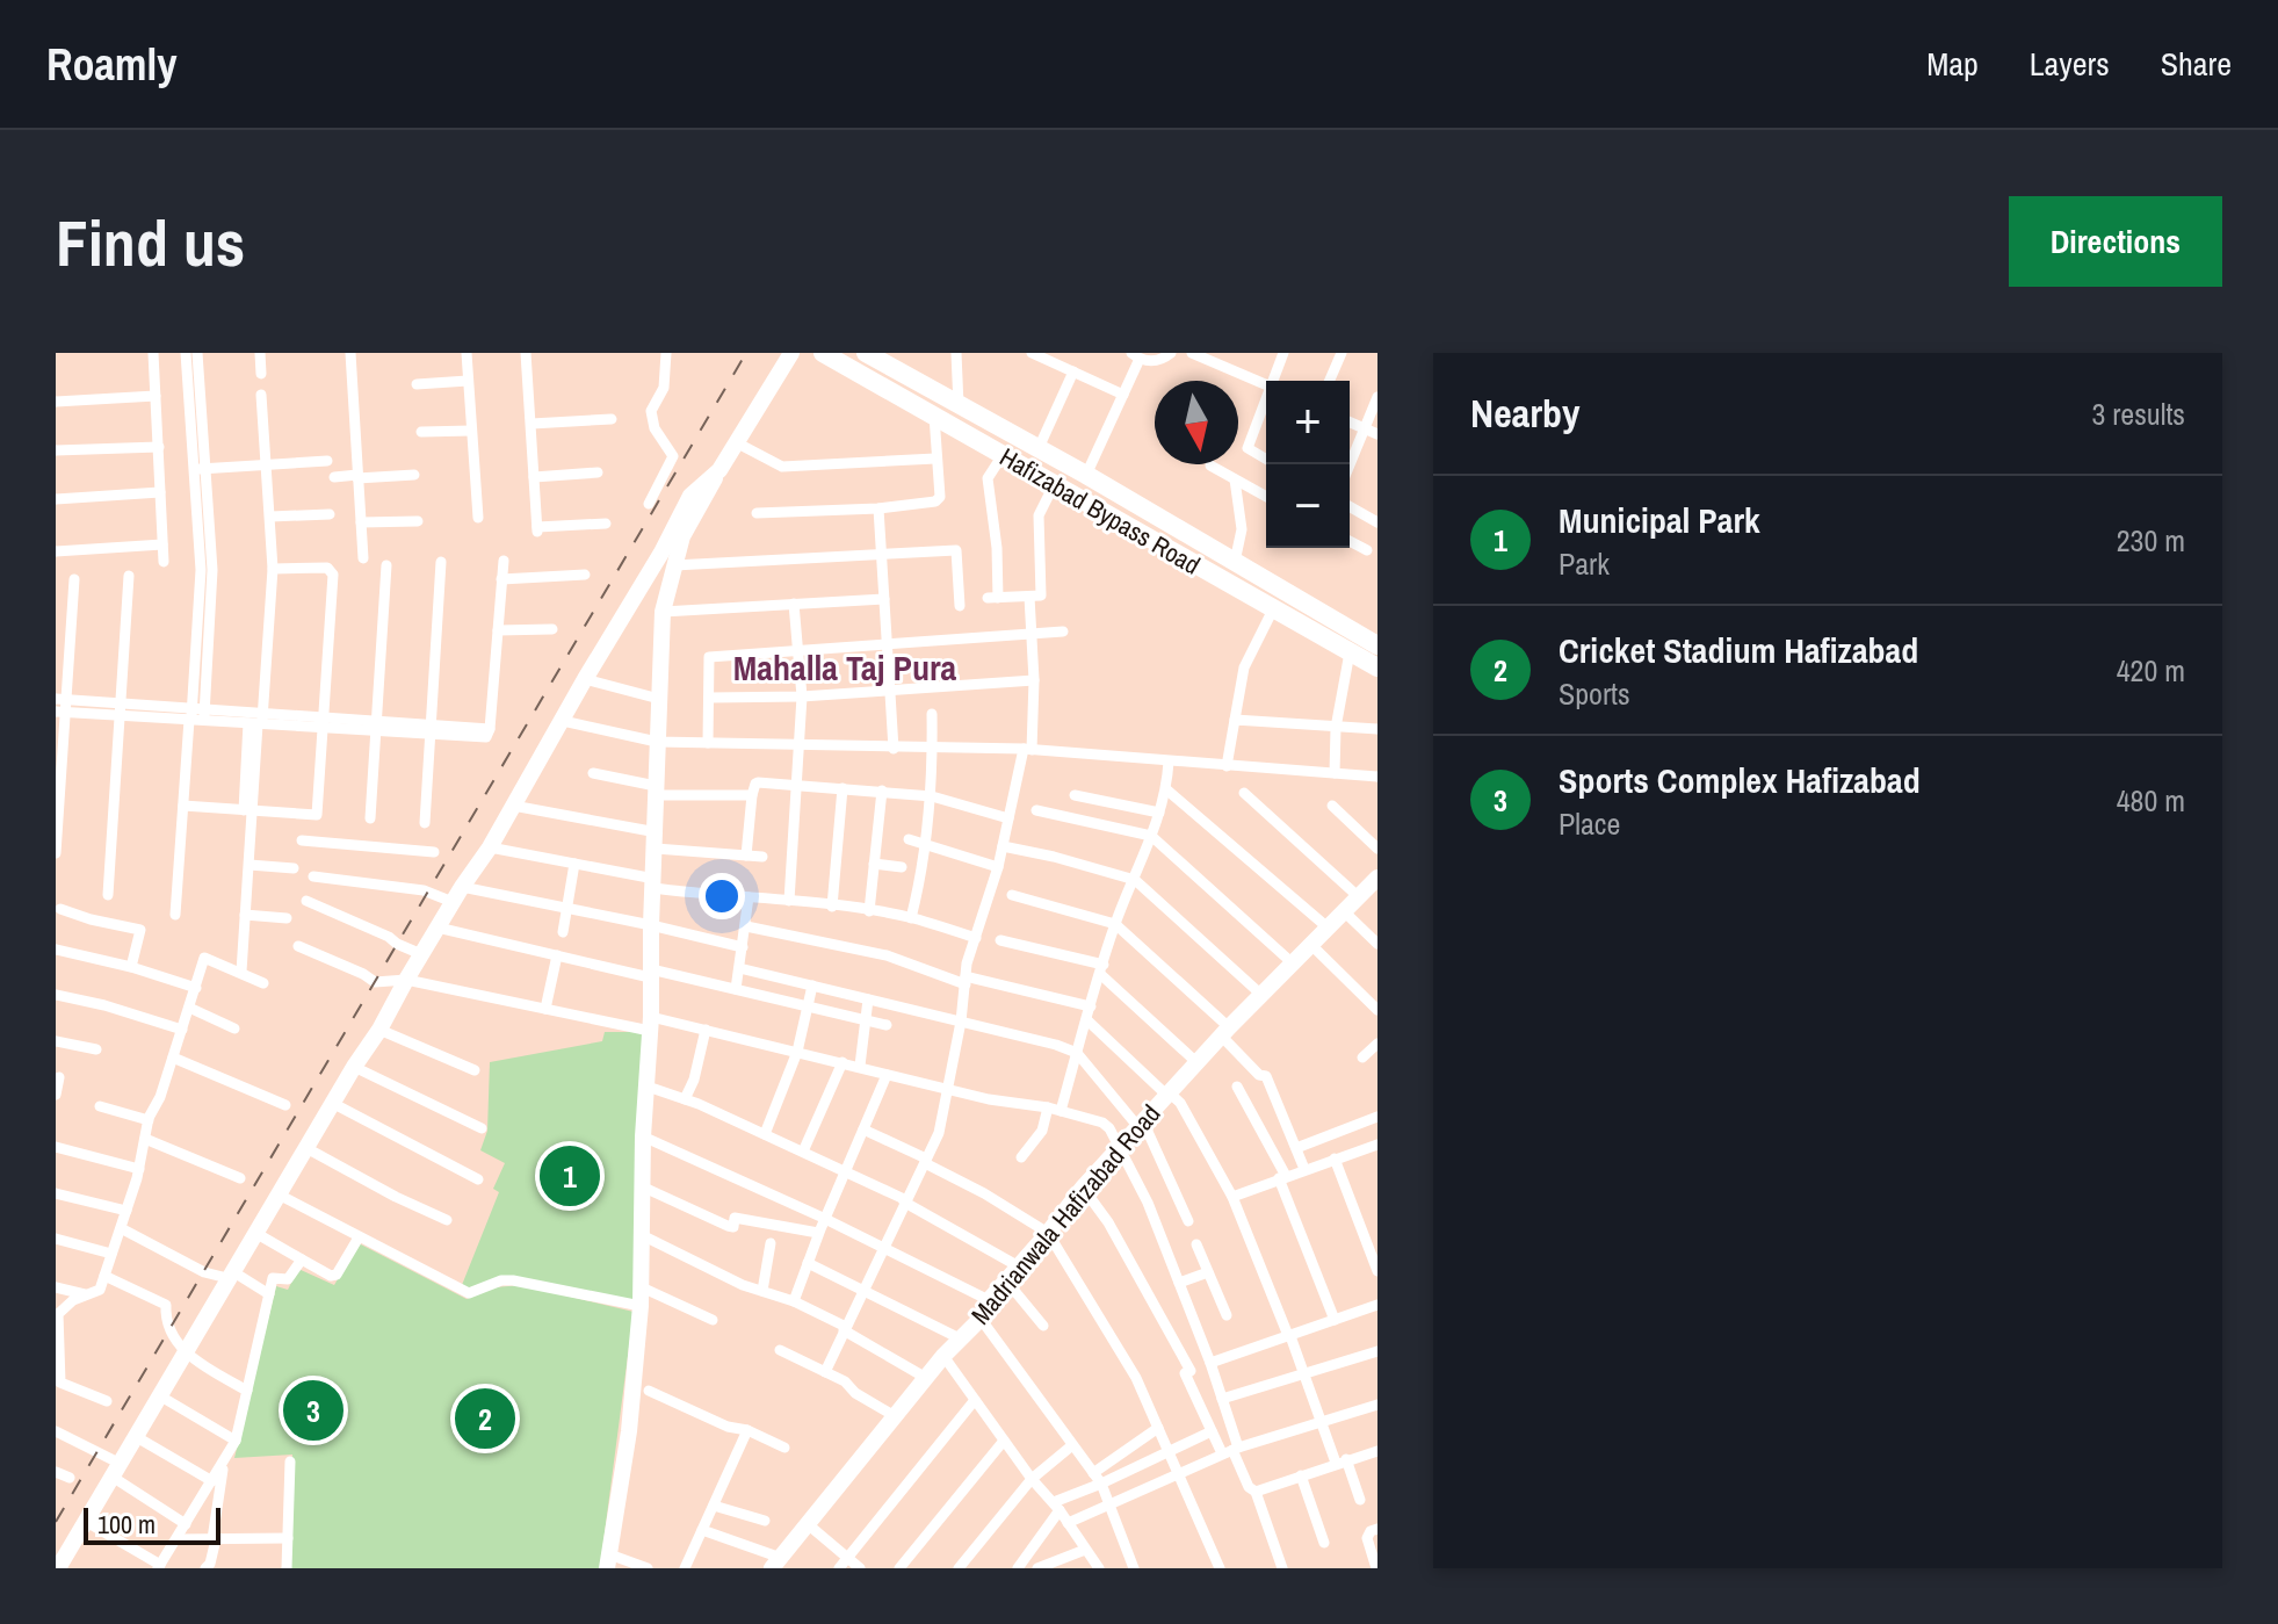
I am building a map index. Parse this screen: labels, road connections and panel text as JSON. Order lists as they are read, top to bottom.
{
  "streets": {
    "highway": ["Hafizabad Bypass Road"],
    "street": ["Madrianwala Hafizabad Road"]
  },
  "districts": ["Mahalla Taj Pura"],
  "scale_bar": "100 m",
  "north": "bottom",
  "page": {
    "header": "Roamly",
    "nav": ["Map", "Layers", "Share"],
    "buttons": "Directions",
    "title": "Find us",
    "heading": ["Nearby", "3 results"],
    "map_buttons": ["+", "−"],
    "list": [
      {
        "mark": "1",
        "name": "Municipal Park",
        "note": "Park",
        "value": "230 m"
      },
      {
        "mark": "2",
        "name": "Cricket Stadium Hafizabad",
        "note": "Sports",
        "value": "420 m"
      },
      {
        "mark": "3",
        "name": "Sports Complex Hafizabad",
        "note": "Place",
        "value": "480 m"
      }
    ],
    "pins": ["1", "3", "2"],
    "scale": "100 m"
  }
}
